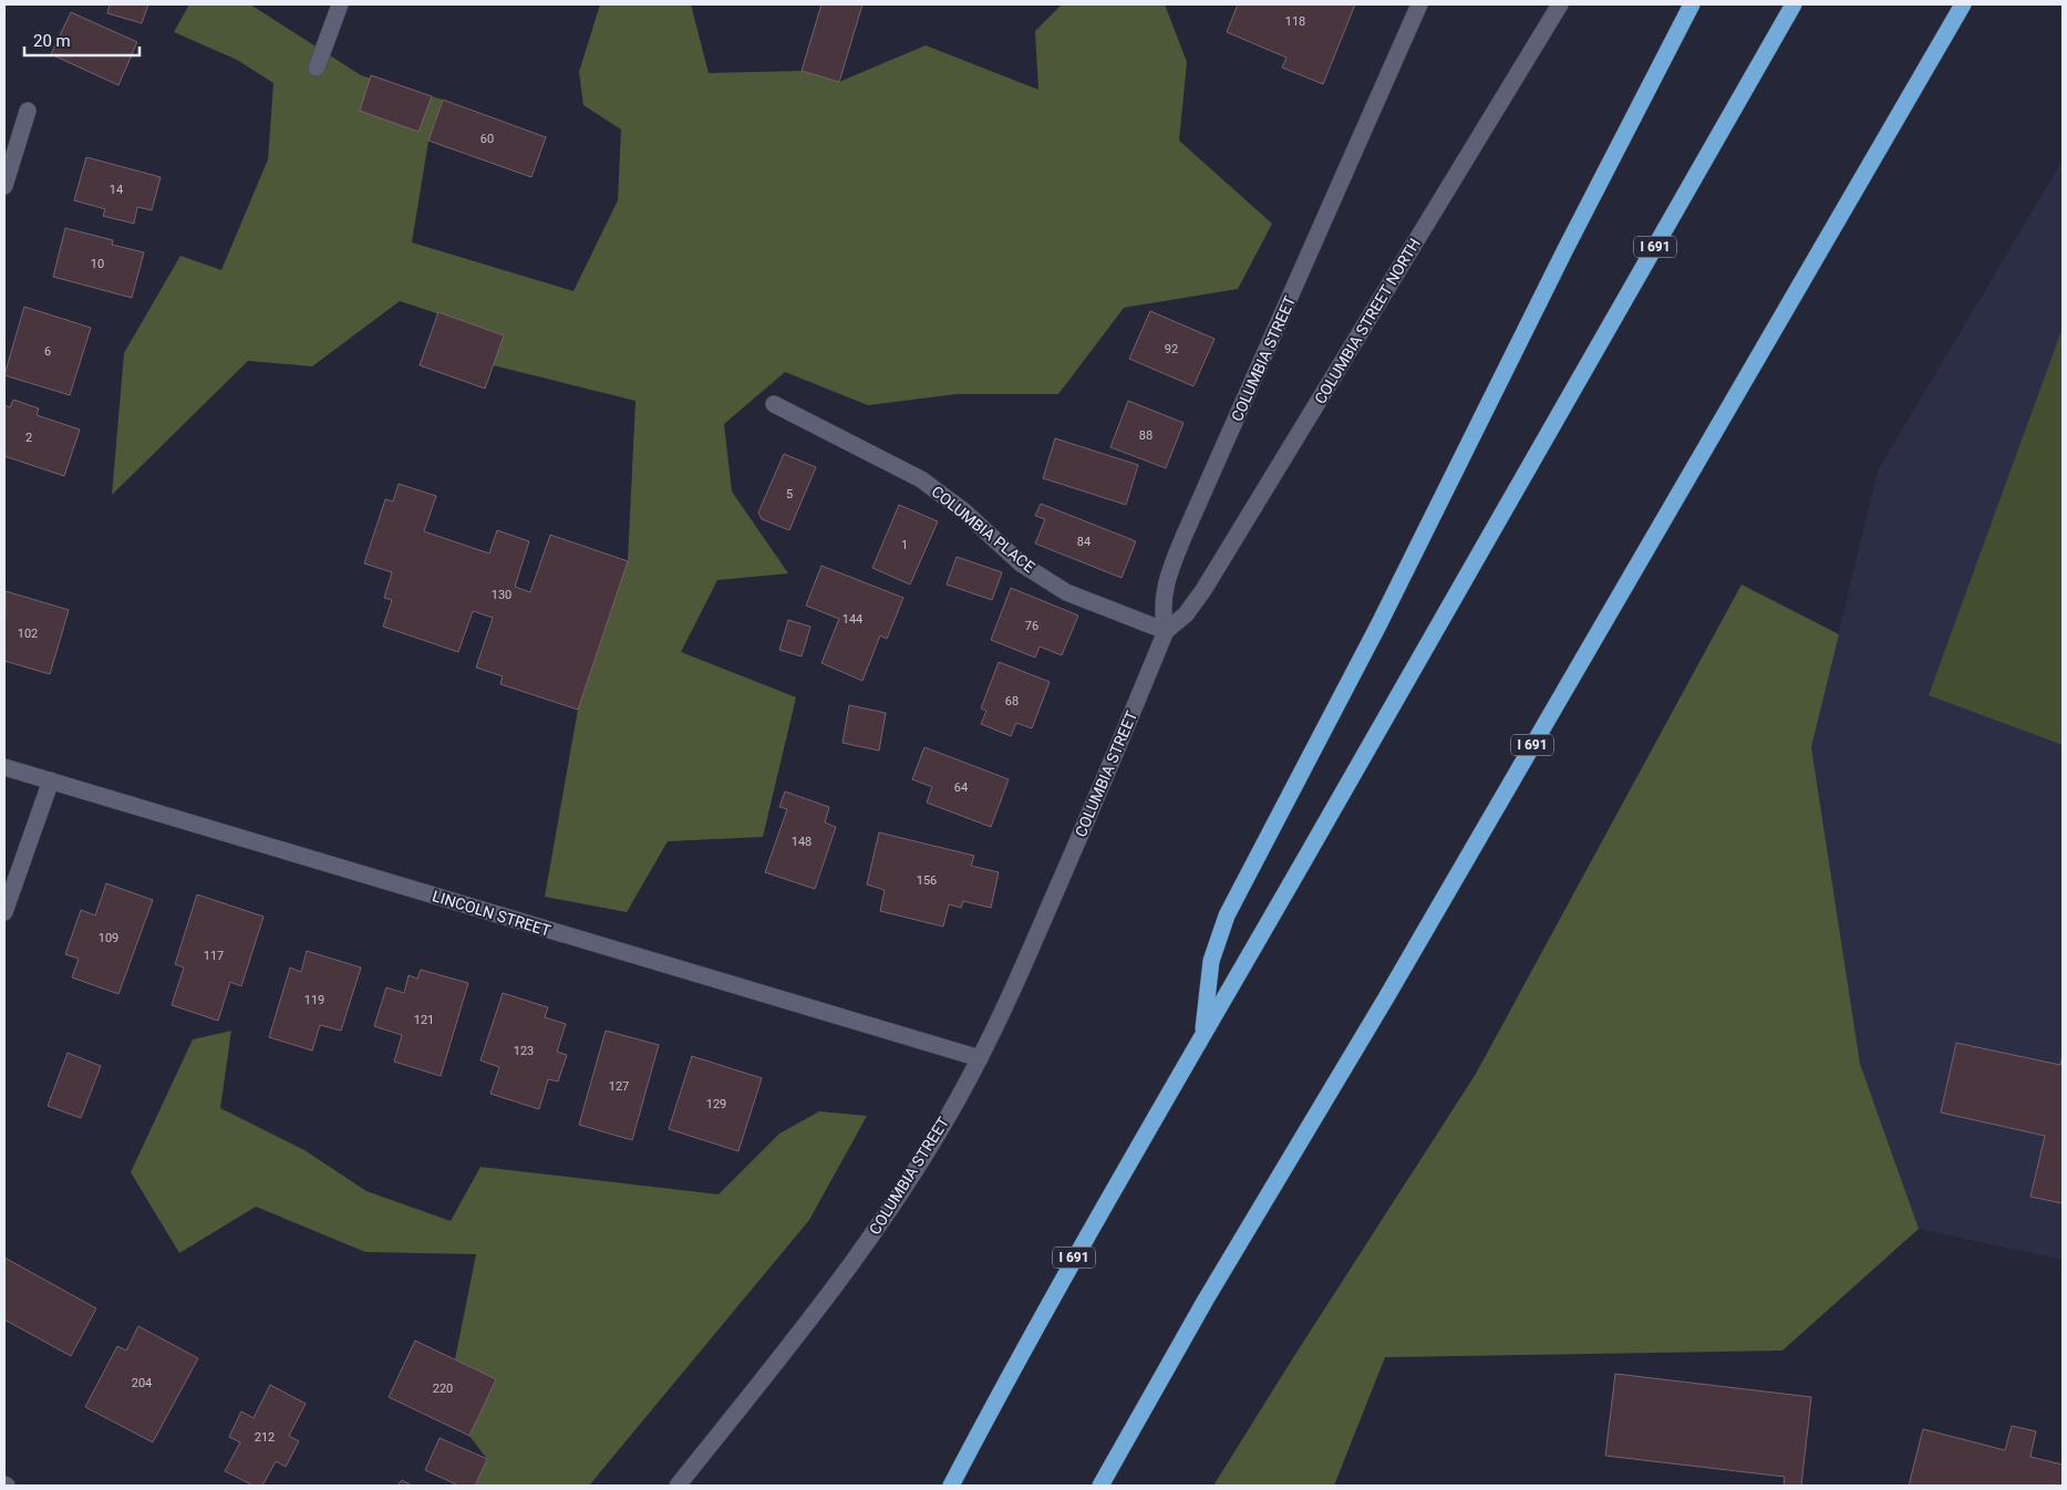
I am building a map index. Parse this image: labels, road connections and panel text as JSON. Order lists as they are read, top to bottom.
{
  "streets": {
    "highway": ["I 691"],
    "street": [
      "COLUMBIA STREET NORTH",
      "COLUMBIA STREET",
      "COLUMBIA PLACE",
      "LINCOLN STREET"
    ]
  },
  "crossings": [
    ["COLUMBIA STREET NORTH", "COLUMBIA STREET"],
    ["COLUMBIA STREET NORTH", "COLUMBIA PLACE"],
    ["COLUMBIA STREET", "COLUMBIA PLACE"],
    ["COLUMBIA STREET", "LINCOLN STREET"]
  ],
  "house_numbers": [
    "118",
    "60",
    "14",
    "10",
    "92",
    "6",
    "88",
    "2",
    "5",
    "84",
    "1",
    "130",
    "144",
    "76",
    "102",
    "68",
    "64",
    "148",
    "156",
    "109",
    "117",
    "119",
    "121",
    "123",
    "127",
    "129",
    "204",
    "220",
    "212"
  ],
  "scale_bar": "20 m"
}
